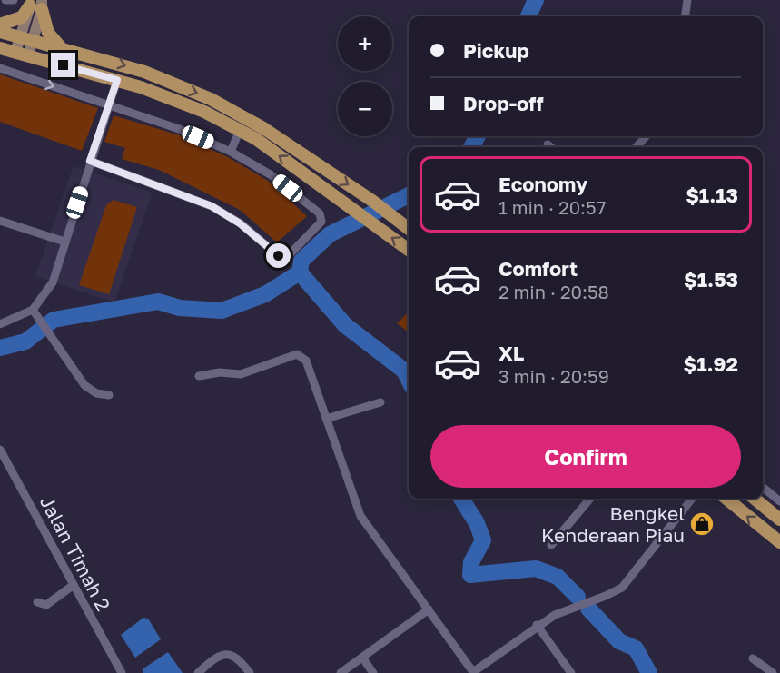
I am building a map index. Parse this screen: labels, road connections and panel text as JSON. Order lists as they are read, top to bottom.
{
  "streets": {
    "street": ["Jalan Timah 2"]
  },
  "places": {
    "shop": ["Bengkel Kenderaan Piau"]
  },
  "page": {
    "map_buttons": ["+", "−"],
    "banner": ["Pickup", "Drop-off"],
    "list": [
      {
        "name": "Economy",
        "note": "1 min · 20:57",
        "value": "$1.13"
      },
      {
        "name": "Comfort",
        "note": "2 min · 20:58",
        "value": "$1.53"
      },
      {
        "name": "XL",
        "note": "3 min · 20:59",
        "value": "$1.92"
      }
    ],
    "buttons": "Confirm"
  }
}
